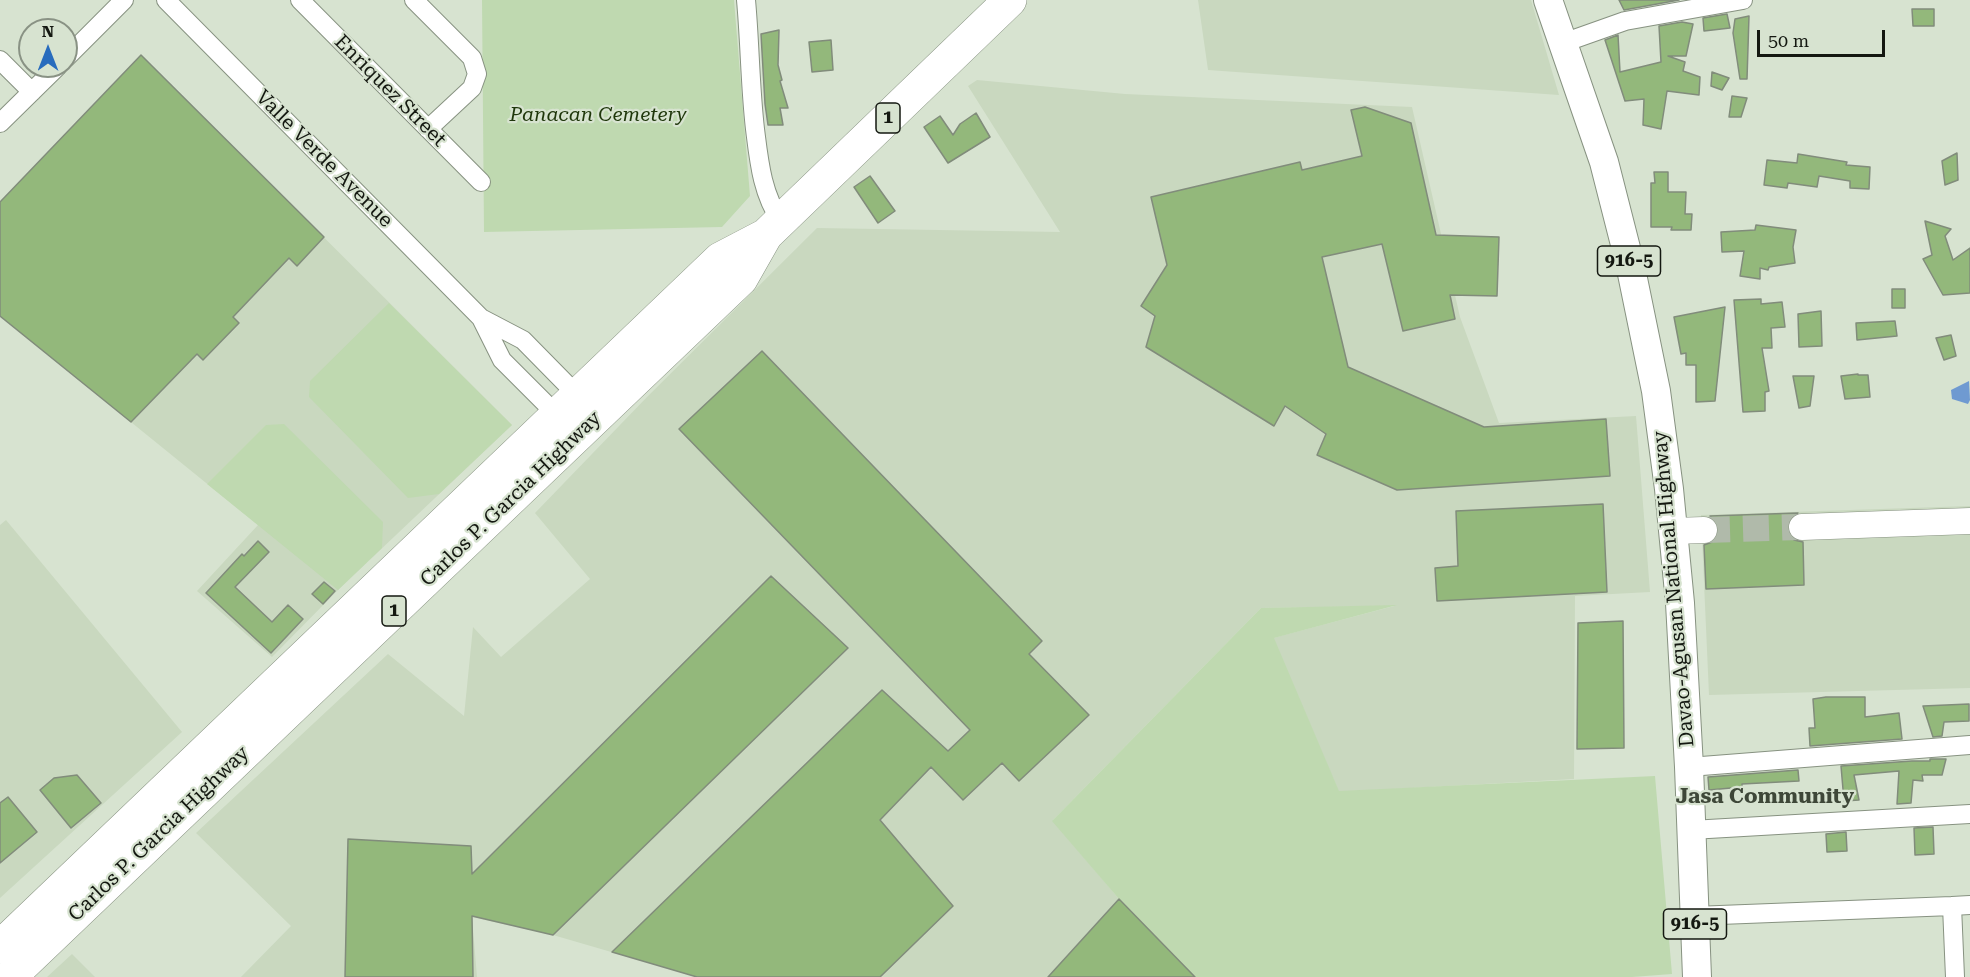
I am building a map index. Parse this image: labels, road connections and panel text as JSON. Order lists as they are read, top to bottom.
{
  "streets": {
    "highway": ["1", "Carlos P. Garcia Highway"],
    "main road": ["916-5", "Davao-Agusan National Highway"],
    "street": ["Enriquez Street", "Valle Verde Avenue"]
  },
  "crossings": [
    ["Valle Verde Avenue", "Carlos P. Garcia Highway"]
  ],
  "districts": ["Jasa Community"],
  "parks": ["Panacan Cemetery"],
  "scale_bar": "50 m",
  "north": "top"
}
